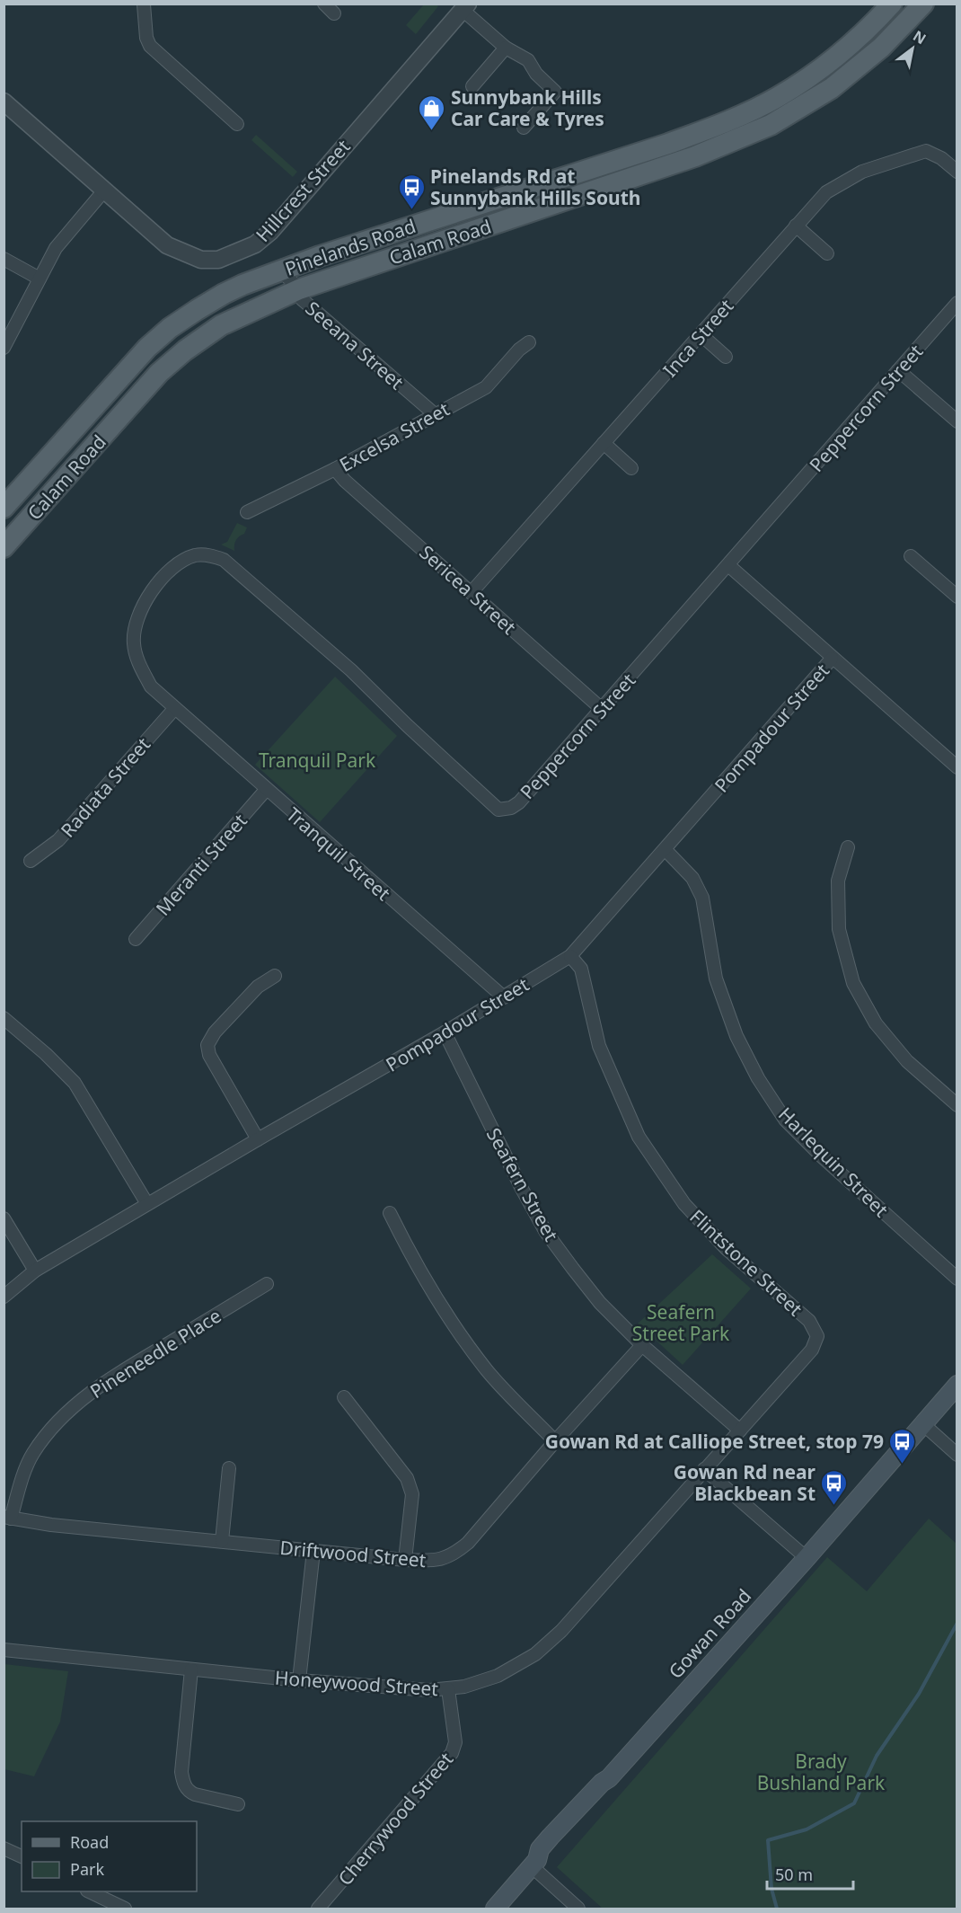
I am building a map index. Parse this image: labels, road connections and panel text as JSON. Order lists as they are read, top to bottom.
{
  "streets": {
    "main road": ["Calam Road", "Pinelands Road", "Gowan Road"],
    "street": [
      "Hillcrest Street",
      "Inca Street",
      "Seeana Street",
      "Peppercorn Street",
      "Excelsa Street",
      "Sericea Street",
      "Pompadour Street",
      "Radiata Street",
      "Tranquil Street",
      "Meranti Street",
      "Harlequin Street",
      "Seafern Street",
      "Flintstone Street",
      "Pineneedle Place",
      "Driftwood Street",
      "Honeywood Street",
      "Cherrywood Street"
    ]
  },
  "crossings": [
    ["Calam Road", "Pinelands Road"],
    ["Calam Road", "Seeana Street"],
    ["Pinelands Road", "Seeana Street"],
    ["Inca Street", "Sericea Street"],
    ["Seeana Street", "Excelsa Street"],
    ["Peppercorn Street", "Sericea Street"],
    ["Peppercorn Street", "Radiata Street"],
    ["Peppercorn Street", "Tranquil Street"],
    ["Excelsa Street", "Sericea Street"],
    ["Pompadour Street", "Tranquil Street"],
    ["Pompadour Street", "Harlequin Street"],
    ["Pompadour Street", "Seafern Street"],
    ["Pompadour Street", "Flintstone Street"],
    ["Radiata Street", "Tranquil Street"],
    ["Tranquil Street", "Meranti Street"],
    ["Seafern Street", "Driftwood Street"],
    ["Seafern Street", "Honeywood Street"],
    ["Flintstone Street", "Honeywood Street"],
    ["Pineneedle Place", "Driftwood Street"],
    ["Honeywood Street", "Cherrywood Street"]
  ],
  "parks": ["Tranquil Park", "Seafern Street Park", "Brady Bushland Park"],
  "places": {
    "shop": ["Sunnybank Hills Car Care & Tyres"],
    "bus stop": ["Pinelands Rd at Sunnybank Hills South", "Gowan Rd at Calliope Street, stop 79", "Gowan Rd near Blackbean St"]
  },
  "legend": ["Road", "Park"],
  "scale_bar": "50 m",
  "north": "top right"
}
